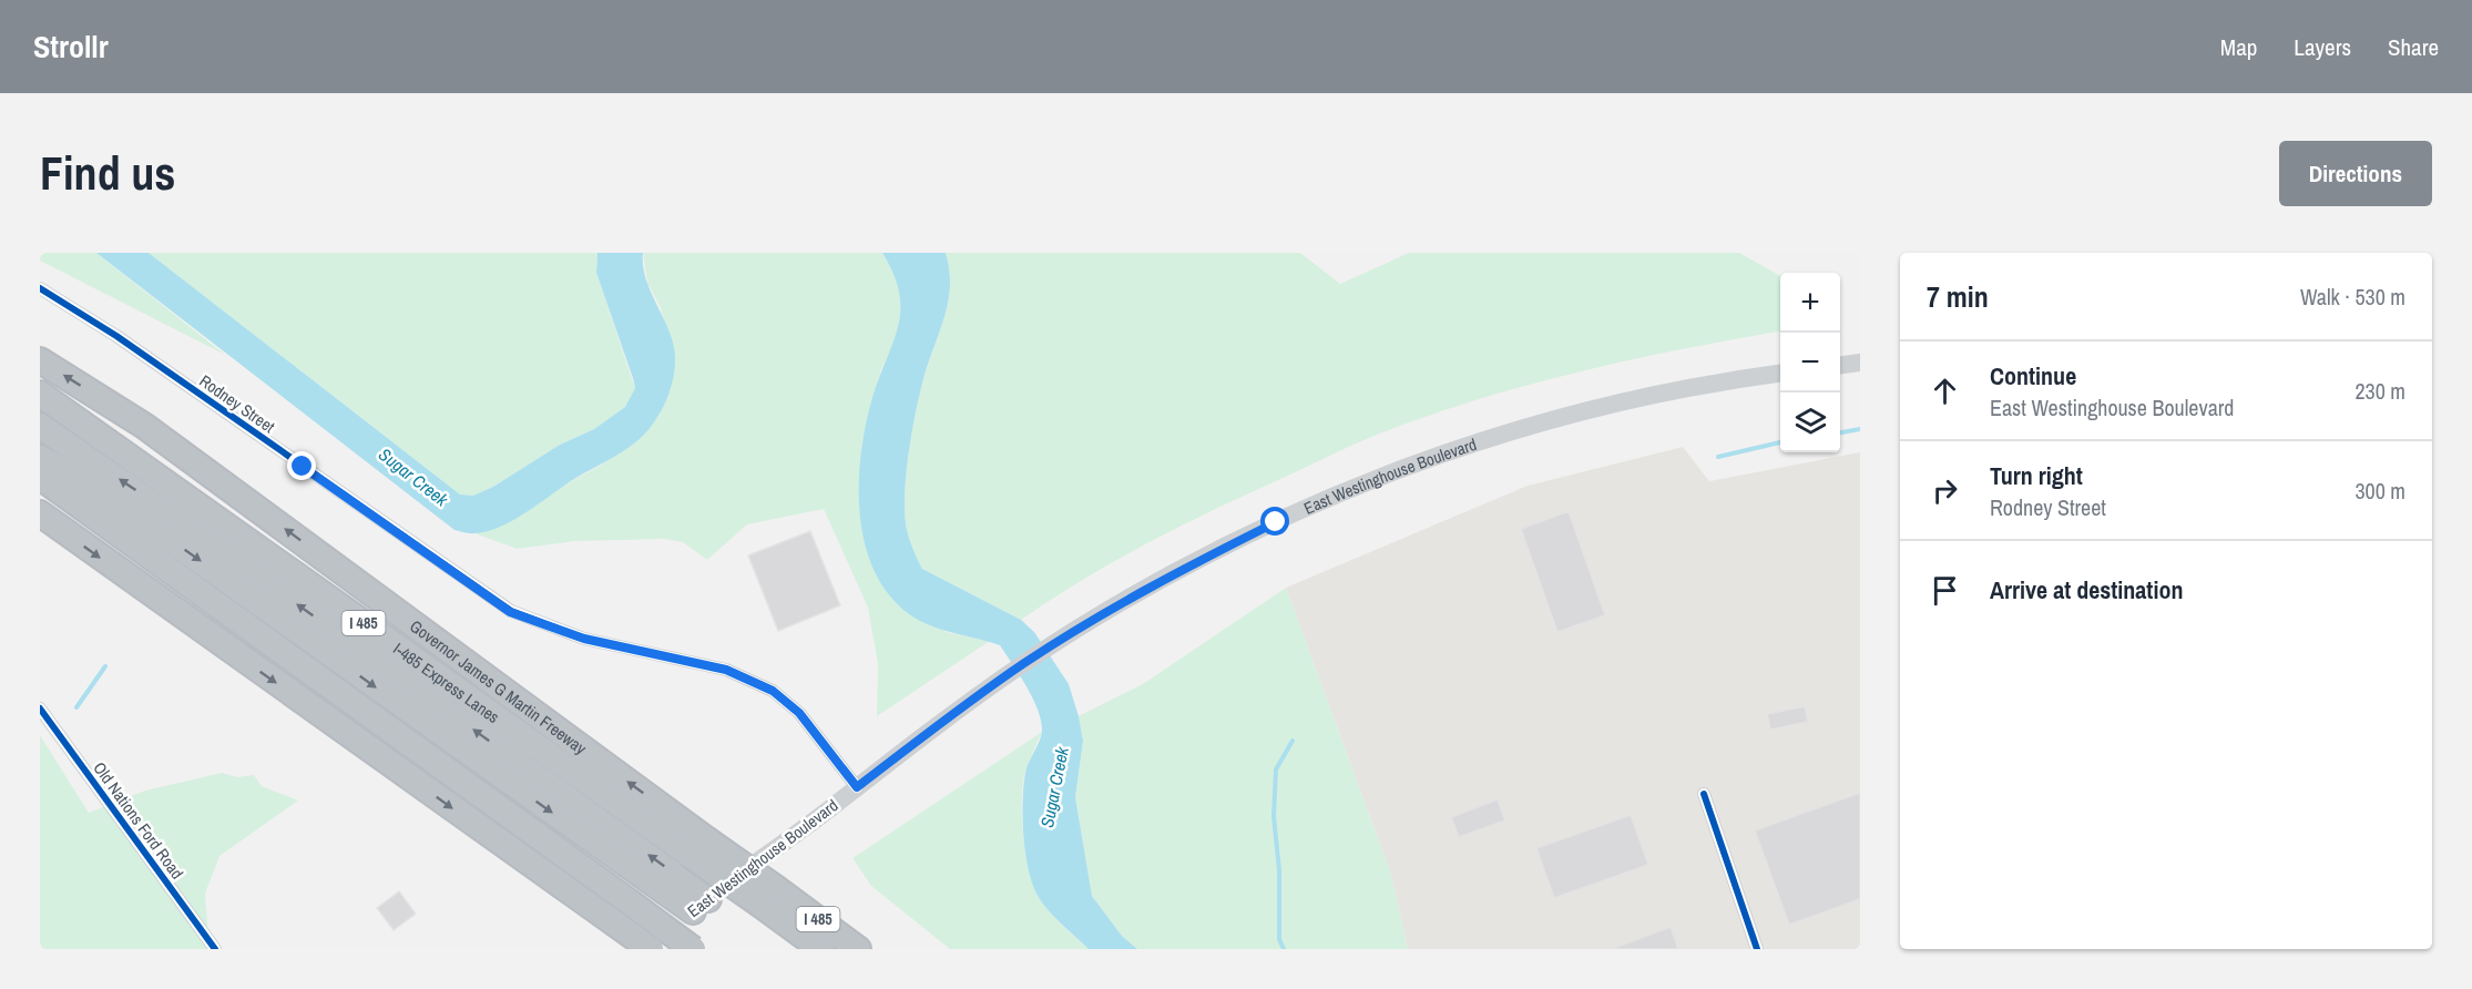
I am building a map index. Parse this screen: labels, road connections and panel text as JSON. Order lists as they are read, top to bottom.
{
  "streets": {
    "highway": ["I 485", "I-485 Express Lanes", "Governor James G Martin Freeway"],
    "main road": ["East Westinghouse Boulevard"],
    "street": ["Rodney Street", "Old Nations Ford Road"]
  },
  "crossings": [
    ["Rodney Street", "East Westinghouse Boulevard"],
    ["I 485", "Governor James G Martin Freeway"],
    ["I-485 Express Lanes", "Governor James G Martin Freeway"]
  ],
  "water": ["Sugar Creek"],
  "page": {
    "header": "Strollr",
    "nav": ["Map", "Layers", "Share"],
    "buttons": "Directions",
    "title": "Find us",
    "heading": ["7 min", "Walk · 530 m"],
    "map_buttons": ["+", "−"],
    "list": [
      ["Continue", "East Westinghouse Boulevard", "230 m"],
      ["Turn right", "Rodney Street", "300 m"],
      "Arrive at destination"
    ]
  }
}
